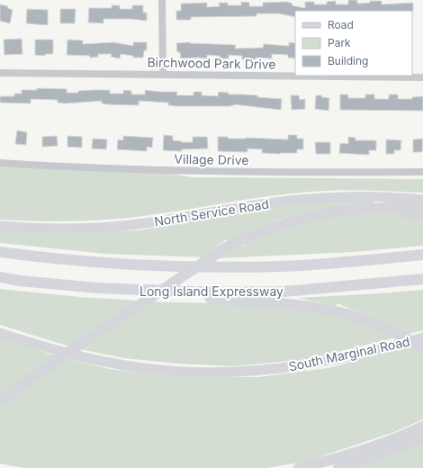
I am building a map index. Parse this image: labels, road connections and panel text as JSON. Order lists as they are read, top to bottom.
{
  "streets": {
    "highway": ["Long Island Expressway"],
    "main road": ["North Service Road", "South Marginal Road"],
    "street": ["Birchwood Park Drive", "Village Drive"]
  },
  "legend": ["Road", "Park", "Building"]
}
